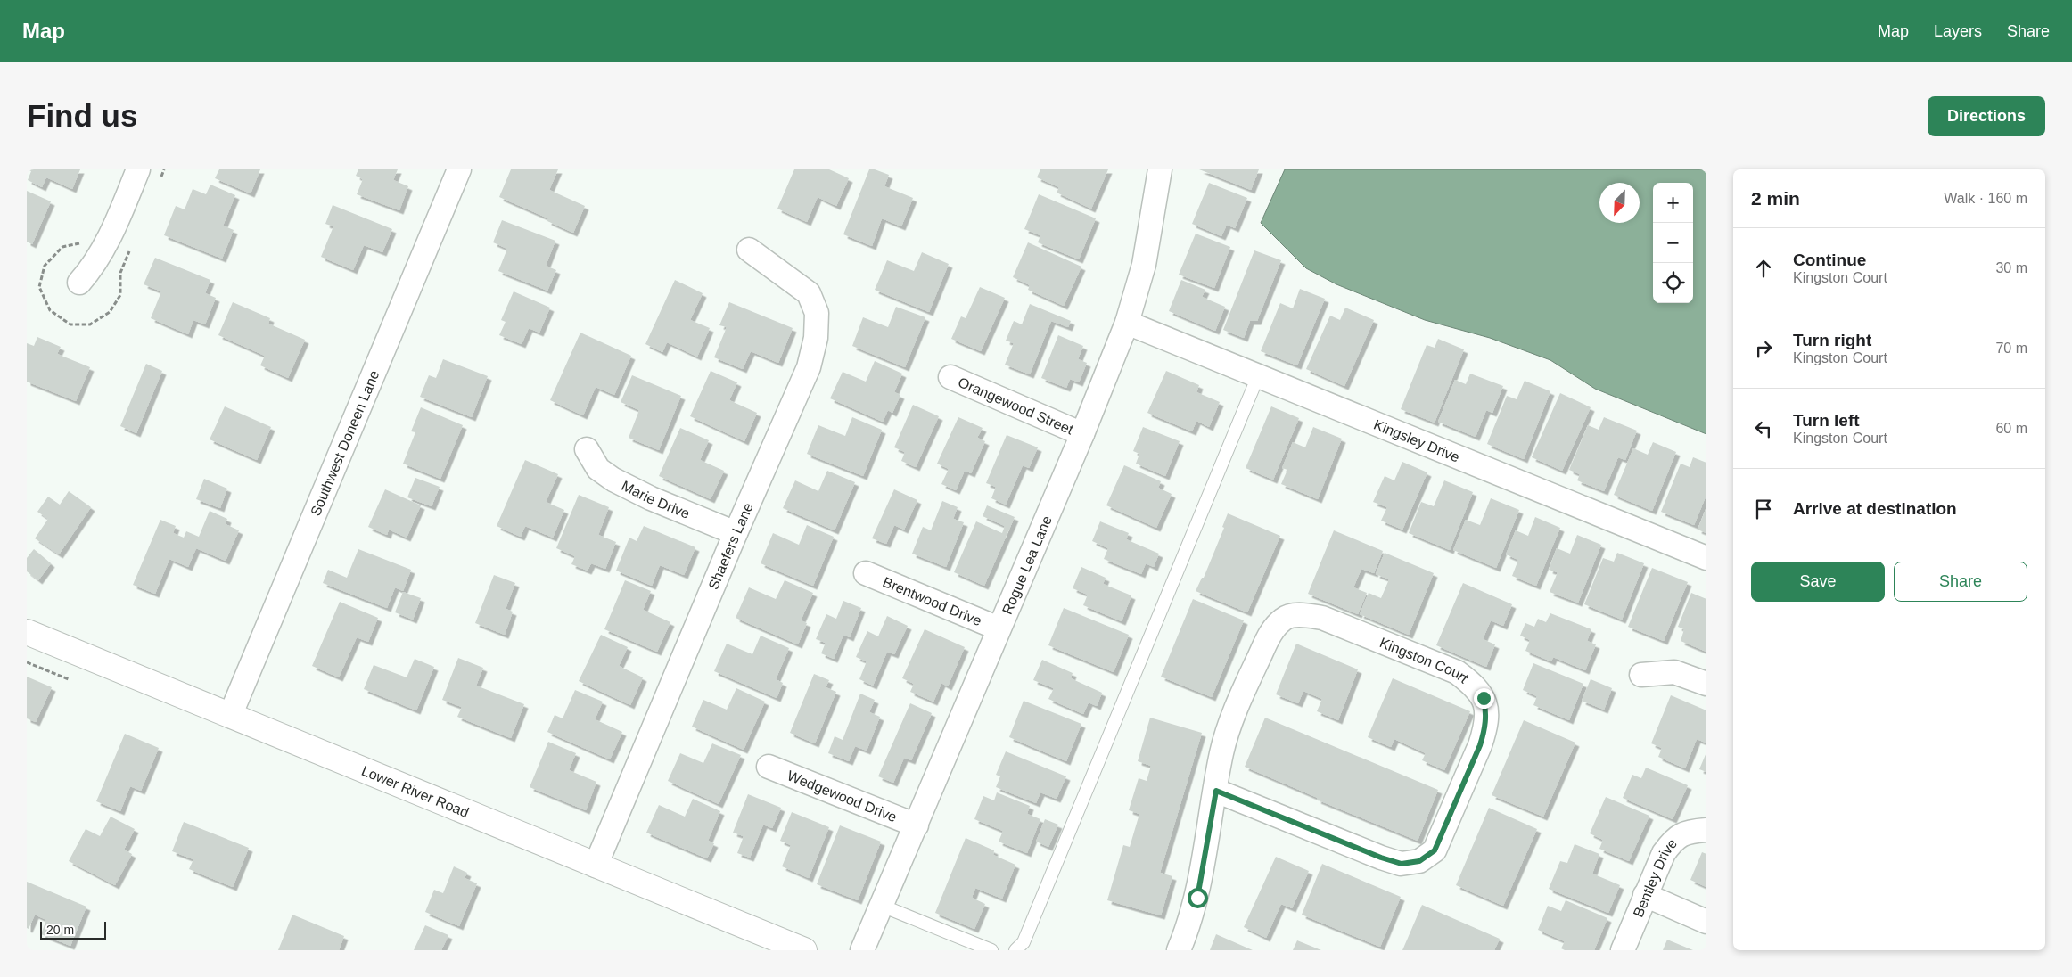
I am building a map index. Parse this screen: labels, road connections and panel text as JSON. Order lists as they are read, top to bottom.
{
  "streets": {
    "street": [
      "Orangewood Street",
      "Kingsley Drive",
      "Southwest Doneen Lane",
      "Marie Drive",
      "Shaefers Lane",
      "Rogue Lea Lane",
      "Brentwood Drive",
      "Kingston Court",
      "Lower River Road",
      "Wedgewood Drive",
      "Bentley Drive"
    ]
  },
  "crossings": [
    ["Orangewood Street", "Rogue Lea Lane"],
    ["Kingsley Drive", "Rogue Lea Lane"],
    ["Southwest Doneen Lane", "Lower River Road"],
    ["Marie Drive", "Shaefers Lane"],
    ["Shaefers Lane", "Lower River Road"],
    ["Rogue Lea Lane", "Brentwood Drive"],
    ["Rogue Lea Lane", "Wedgewood Drive"]
  ],
  "scale_bar": "20 m",
  "north": "bottom left",
  "page": {
    "header": "Map",
    "nav": ["Map", "Layers", "Share"],
    "buttons": [
      "Directions",
      ["Save", "Share"]
    ],
    "title": "Find us",
    "heading": ["2 min", "Walk · 160 m"],
    "map_buttons": ["+", "−"],
    "list": [
      ["Continue", "Kingston Court", "30 m"],
      ["Turn right", "Kingston Court", "70 m"],
      ["Turn left", "Kingston Court", "60 m"],
      "Arrive at destination"
    ],
    "scale": "20 m"
  }
}
